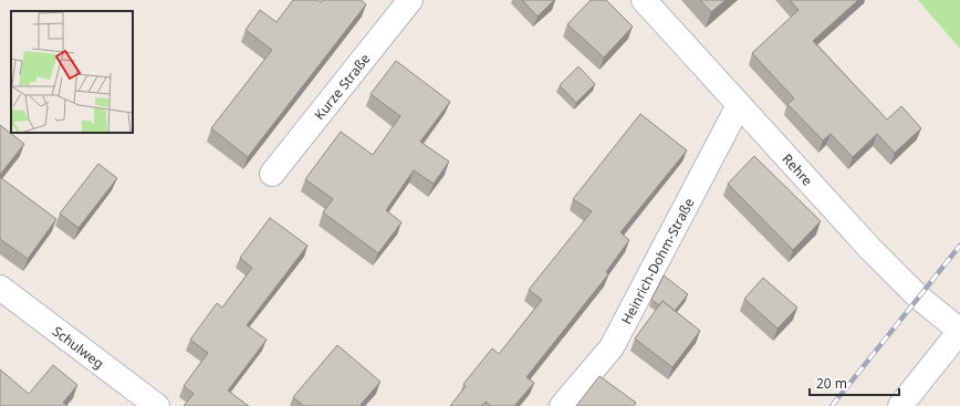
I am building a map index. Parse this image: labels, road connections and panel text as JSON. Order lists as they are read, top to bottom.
{
  "streets": {
    "street": [
      "Kurze Straße",
      "Rehre",
      "Heinrich-Dohm-Straße",
      "Schulweg"
    ]
  },
  "crossings": [
    ["Rehre", "Heinrich-Dohm-Straße"]
  ],
  "scale_bar": "20 m"
}
